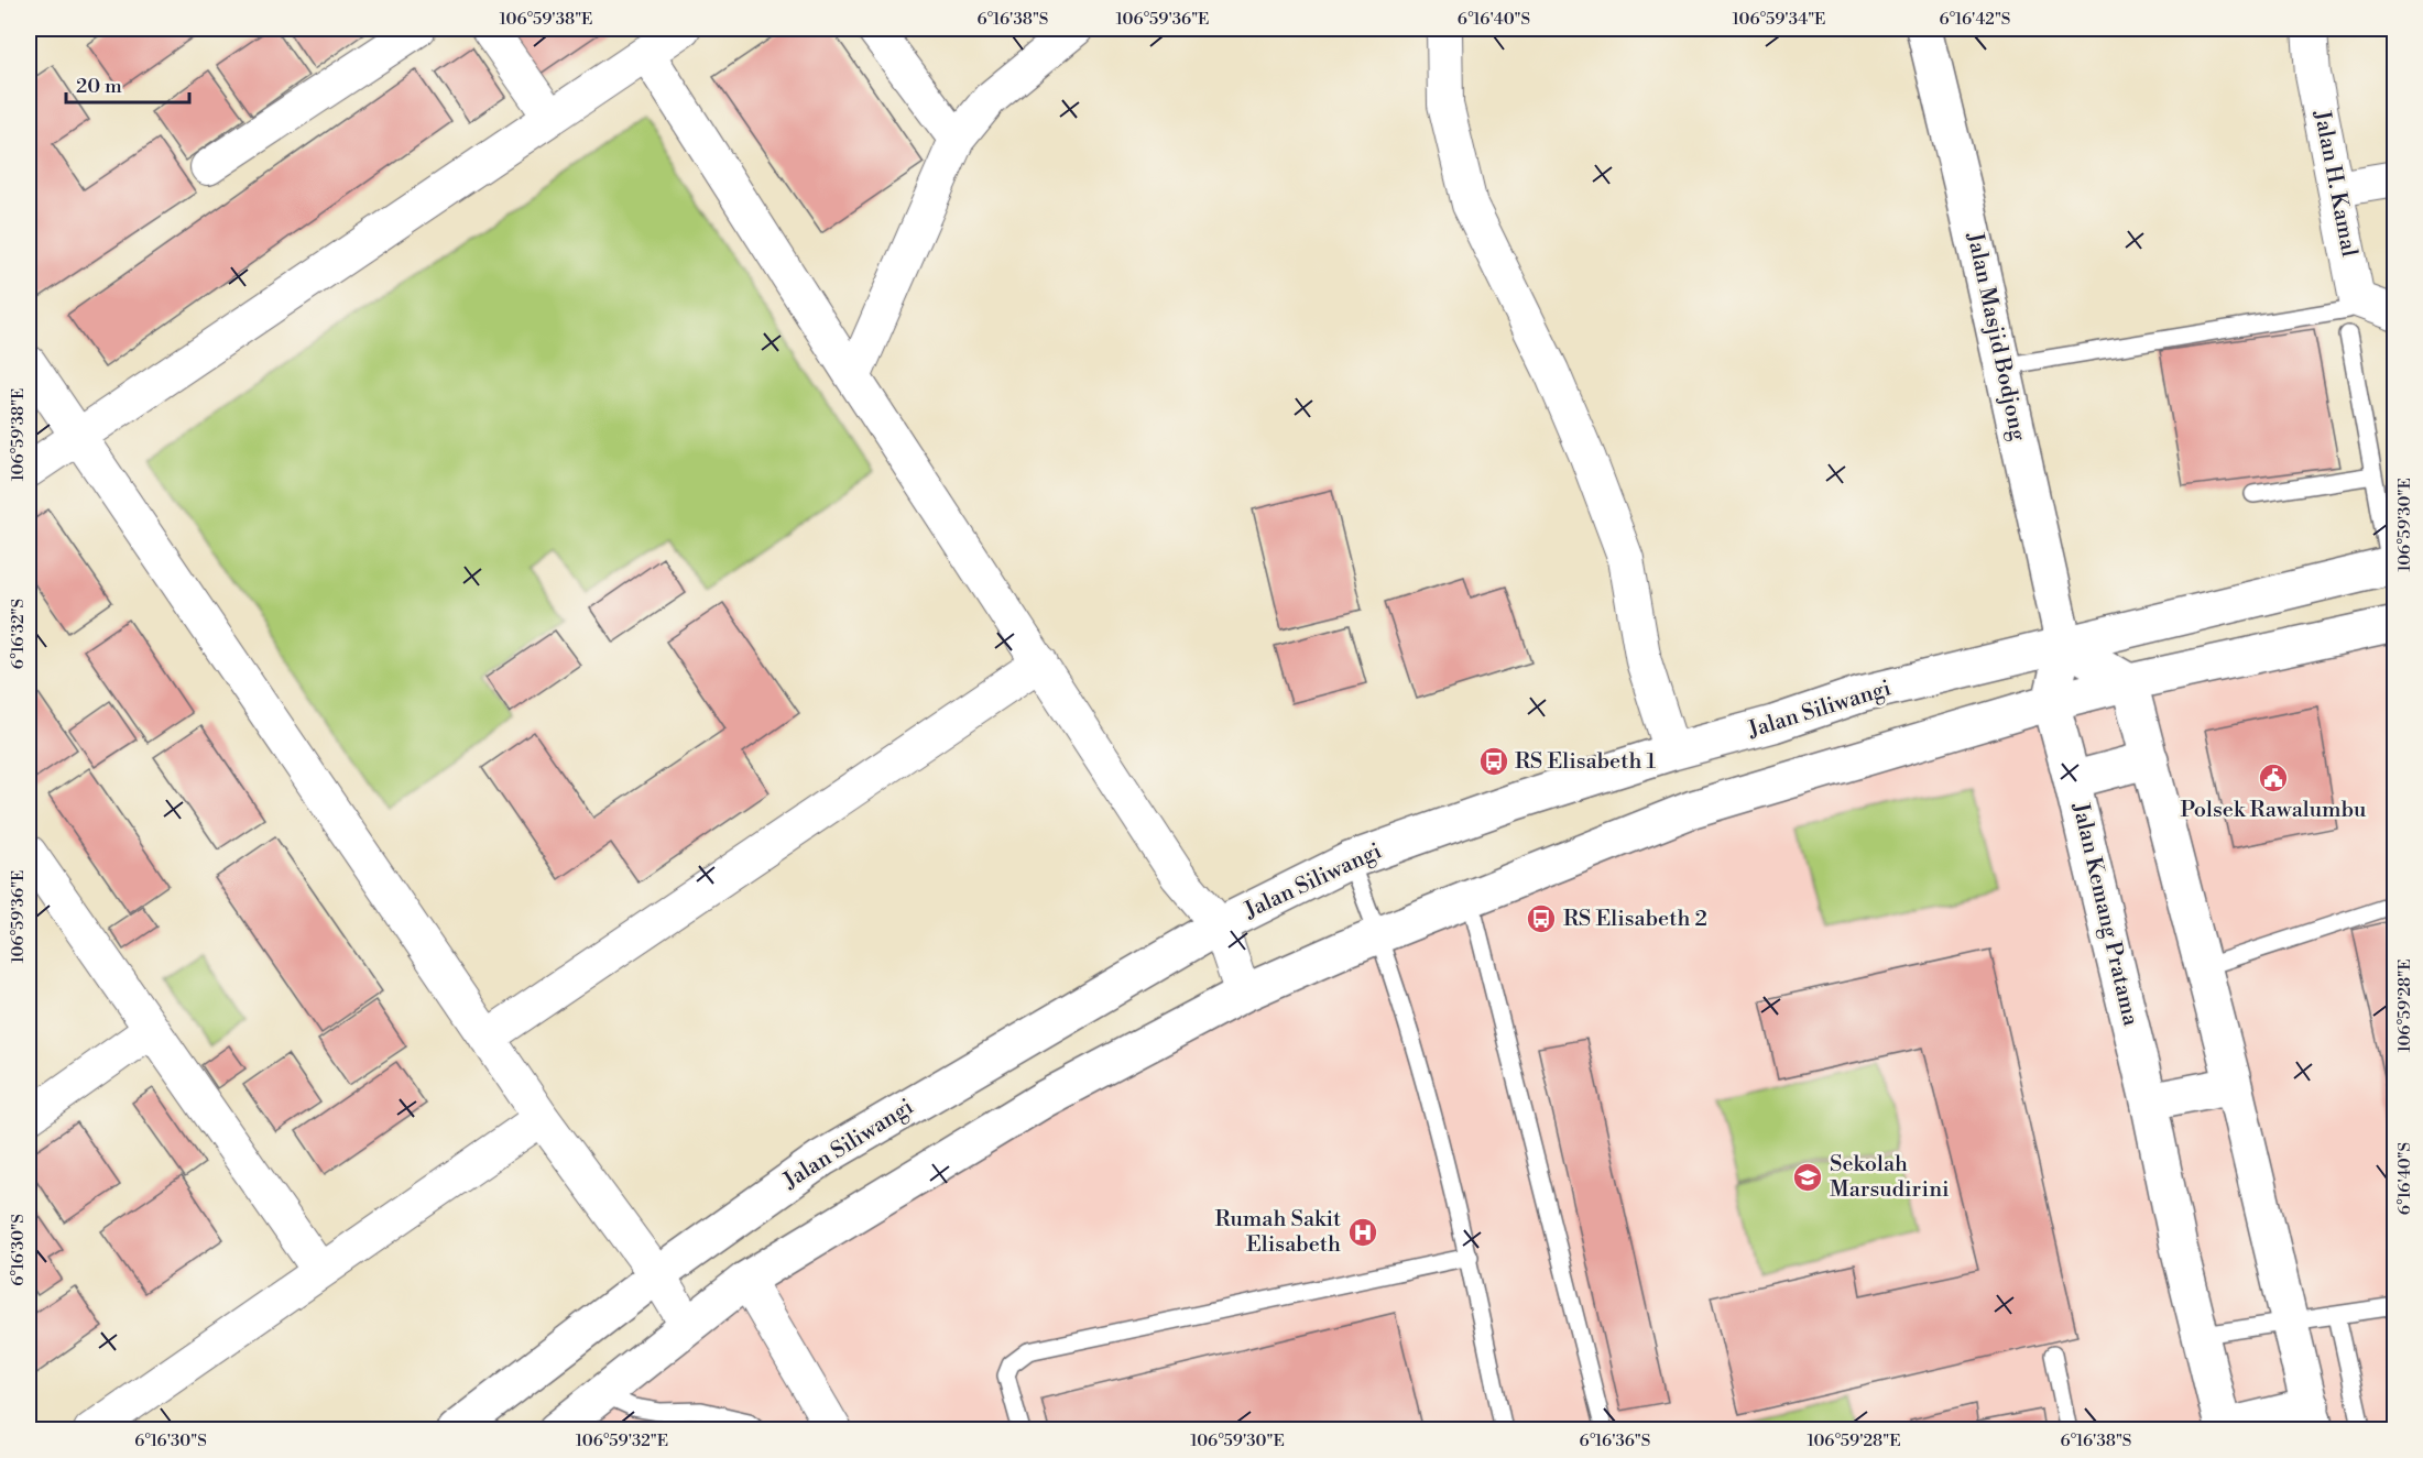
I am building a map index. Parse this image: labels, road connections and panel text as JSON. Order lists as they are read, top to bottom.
{
  "streets": {
    "main road": ["Jalan Masjid Bodjong", "Jalan Siliwangi", "Jalan Kemang Pratama"],
    "street": ["Jalan H. Kamal"]
  },
  "crossings": [
    ["Jalan Masjid Bodjong", "Jalan Siliwangi"],
    ["Jalan Masjid Bodjong", "Jalan Kemang Pratama"],
    ["Jalan Siliwangi", "Jalan Kemang Pratama"]
  ],
  "places": {
    "bus stop": ["RS Elisabeth 1", "RS Elisabeth 2"],
    "public building": ["Polsek Rawalumbu"],
    "school or university": ["Sekolah Marsudirini"],
    "hospital": ["Rumah Sakit Elisabeth"]
  },
  "scale_bar": "20 m",
  "coordinates": [
    "106°59'38\"E",
    "6°16'38\"S",
    "106°59'36\"E",
    "6°16'40\"S",
    "106°59'34\"E",
    "6°16'42\"S",
    "106°59'30\"E",
    "6°16'32\"S",
    "106°59'28\"E",
    "6°16'30\"S",
    "106°59'32\"E",
    "6°16'36\"S"
  ]
}
